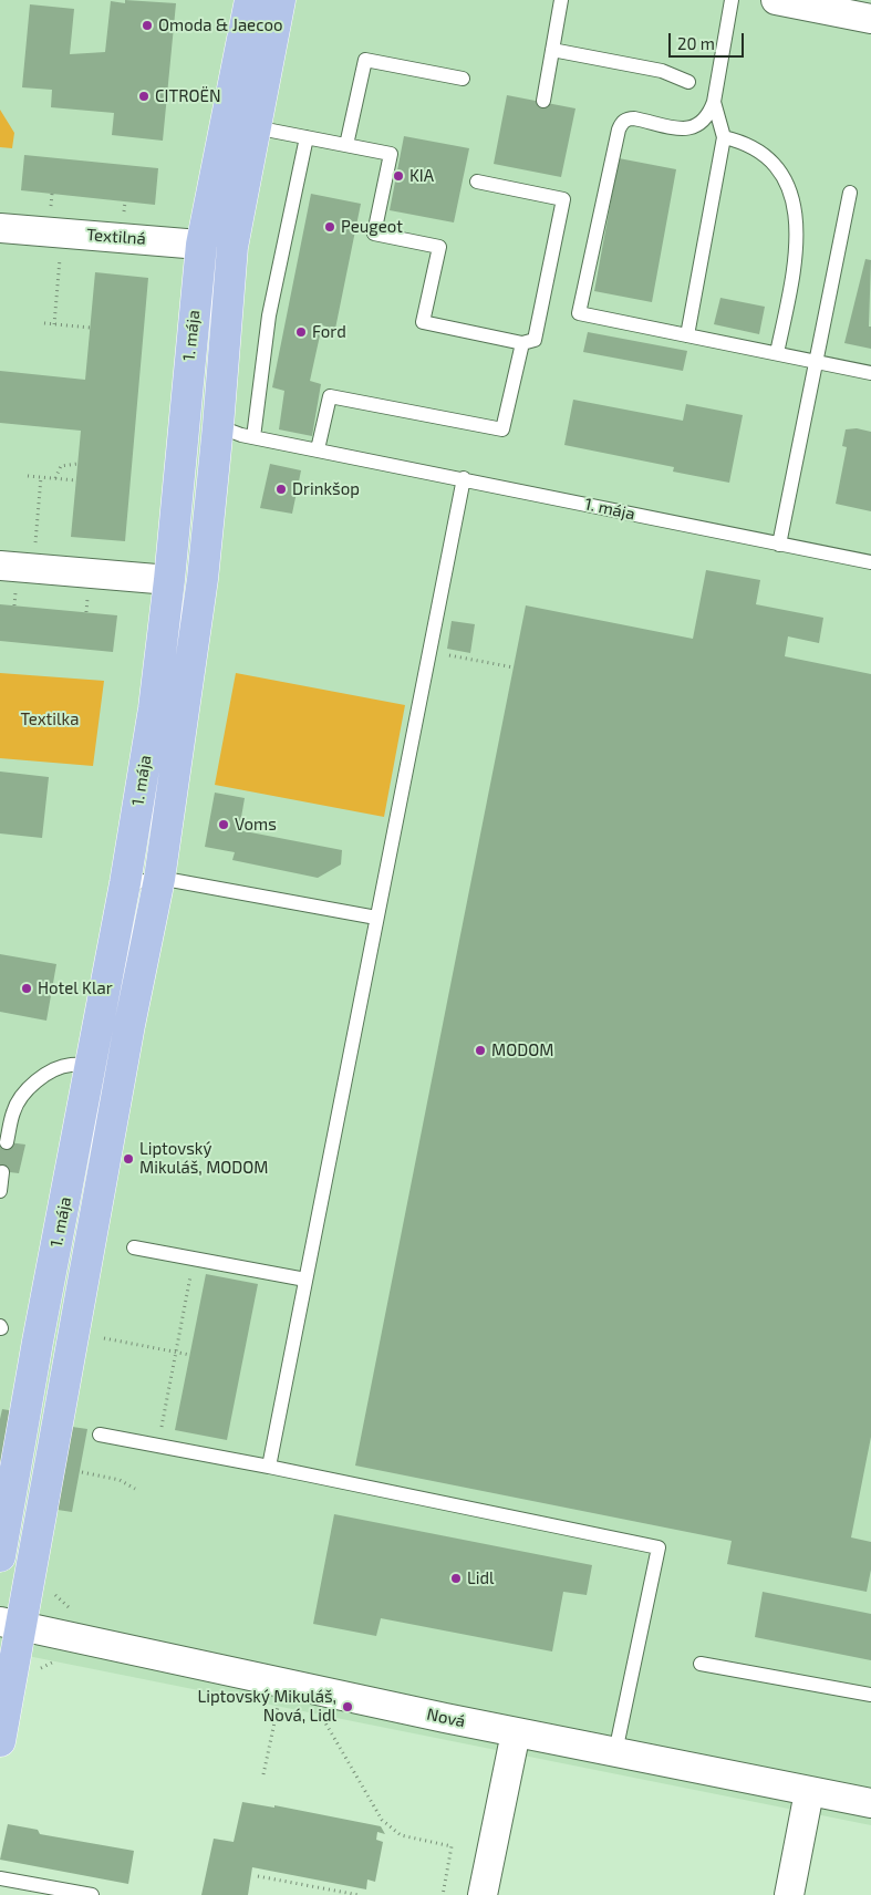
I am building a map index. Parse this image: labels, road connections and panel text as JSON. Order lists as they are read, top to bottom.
{
  "streets": {
    "main road": ["1. mája"],
    "street": ["Textilná", "Nová"]
  },
  "crossings": [
    ["Textilná", "1. mája"],
    ["1. mája", "Nová"]
  ],
  "parks": ["Textilka"],
  "places": [
    "Omoda & Jaecoo",
    "CITROËN",
    "KIA",
    "Peugeot",
    "Ford",
    "Drinkšop",
    "Voms",
    "Hotel Klar",
    "MODOM",
    "Liptovský Mikuláš, MODOM",
    "Lidl",
    "Liptovský Mikuláš, Nová, Lidl"
  ],
  "scale_bar": "20 m"
}
